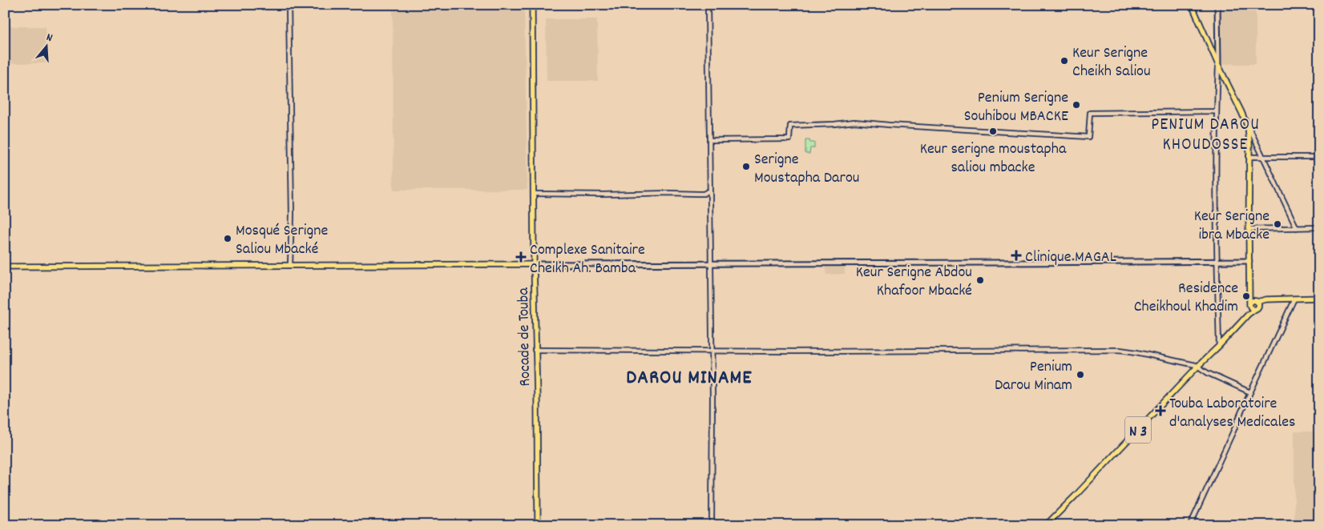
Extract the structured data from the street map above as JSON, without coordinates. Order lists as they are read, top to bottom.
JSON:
{
  "streets": {
    "main road": ["Rocade de Touba", "N 3"]
  },
  "districts": ["PENIUM DAROU KHOUDOSSE", "DAROU MINAME"],
  "places": {
    "other": [
      "Keur Serigne Cheikh Saliou",
      "Penium Serigne Souhibou MBACKE",
      "Keur serigne moustapha saliou mbacke",
      "Serigne Moustapha Darou",
      "Keur Serigne ibra Mbacke",
      "Mosqué Serigne Saliou Mbacké",
      "Keur Serigne Abdou Khafoor Mbacké",
      "Residence Cheikhoul Khadim",
      "Penium Darou Minam"
    ],
    "health": ["Clinique MAGAL", "Complexe Sanitaire Cheikh Ah. Bamba", "Touba Laboratoire d'analyses Medicales"]
  },
  "north": "top"
}
